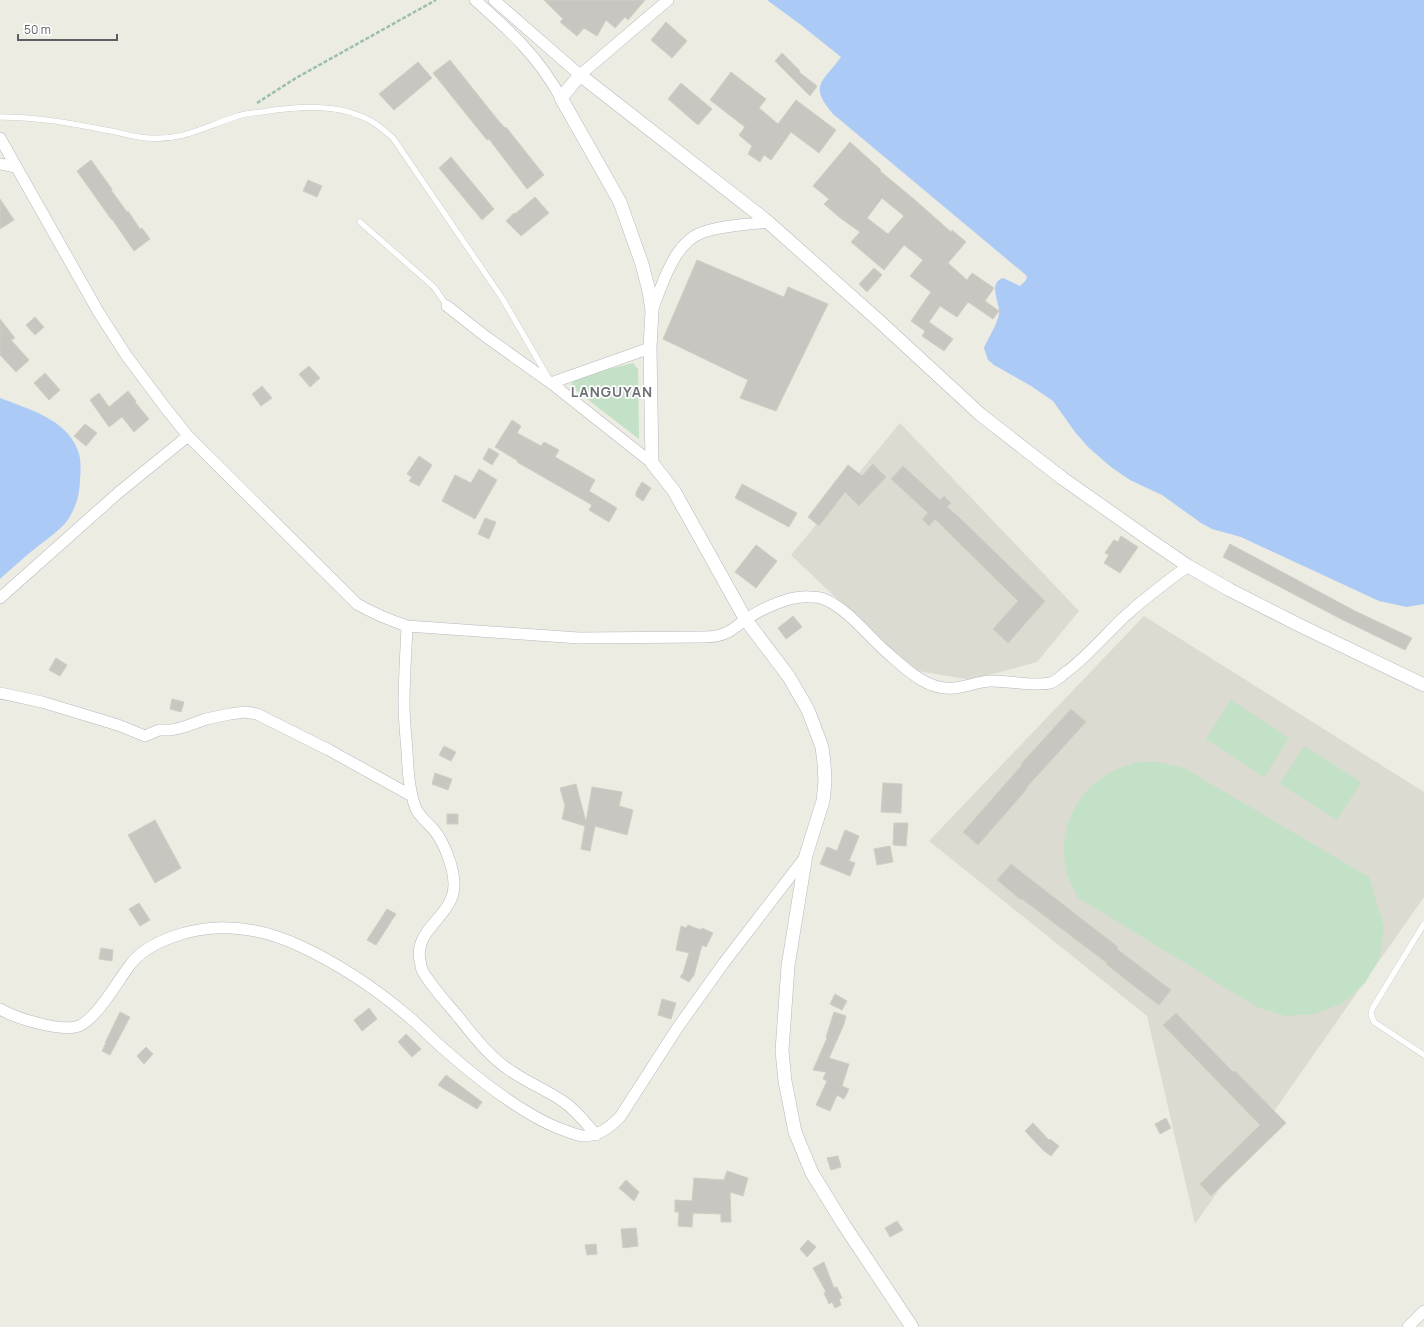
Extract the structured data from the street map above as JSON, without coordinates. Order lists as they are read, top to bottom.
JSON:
{
  "districts": ["LANGUYAN"],
  "scale_bar": "50 m"
}
